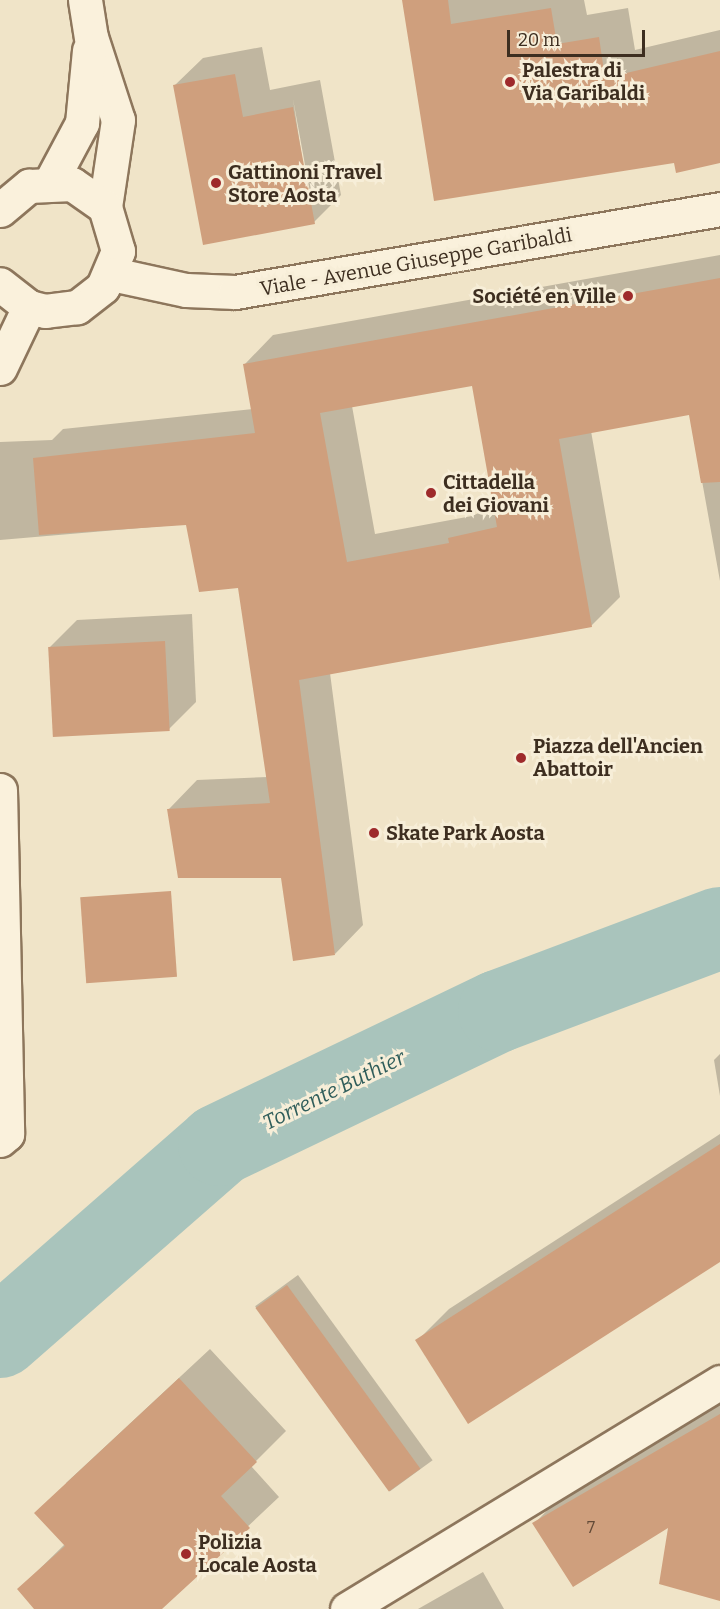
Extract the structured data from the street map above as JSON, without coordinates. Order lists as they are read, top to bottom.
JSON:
{
  "streets": {
    "street": ["Viale - Avenue Giuseppe Garibaldi"]
  },
  "water": ["Torrente Buthier"],
  "places": [
    "Palestra di Via Garibaldi",
    "Gattinoni Travel Store Aosta",
    "Société en Ville",
    "Cittadella dei Giovani",
    "Piazza dell'Ancien Abattoir",
    "Skate Park Aosta",
    "Polizia Locale Aosta"
  ],
  "house_numbers": ["7"],
  "scale_bar": "20 m"
}
